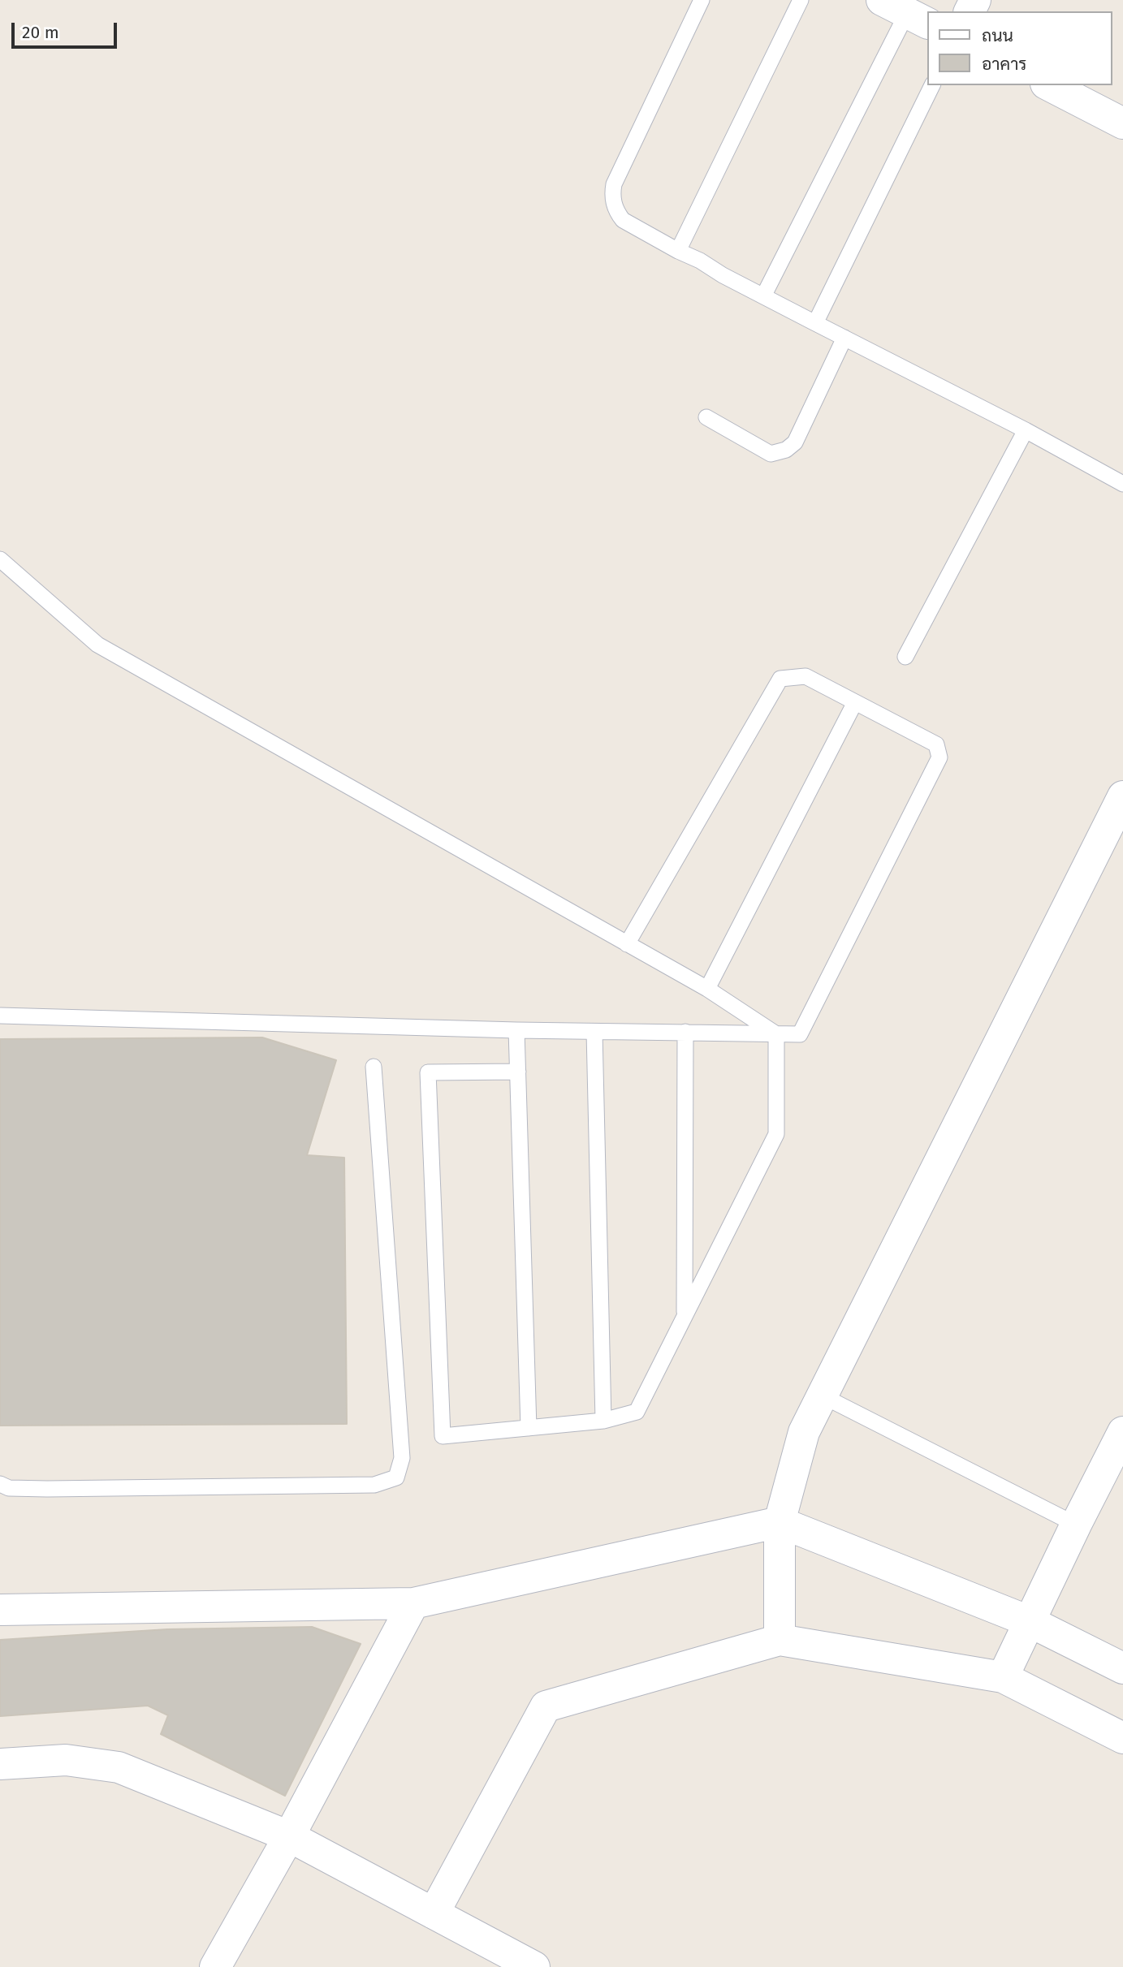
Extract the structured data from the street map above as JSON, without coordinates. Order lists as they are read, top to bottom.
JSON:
{
  "legend": ["ถนน", "อาคาร"],
  "scale_bar": "20 m"
}
